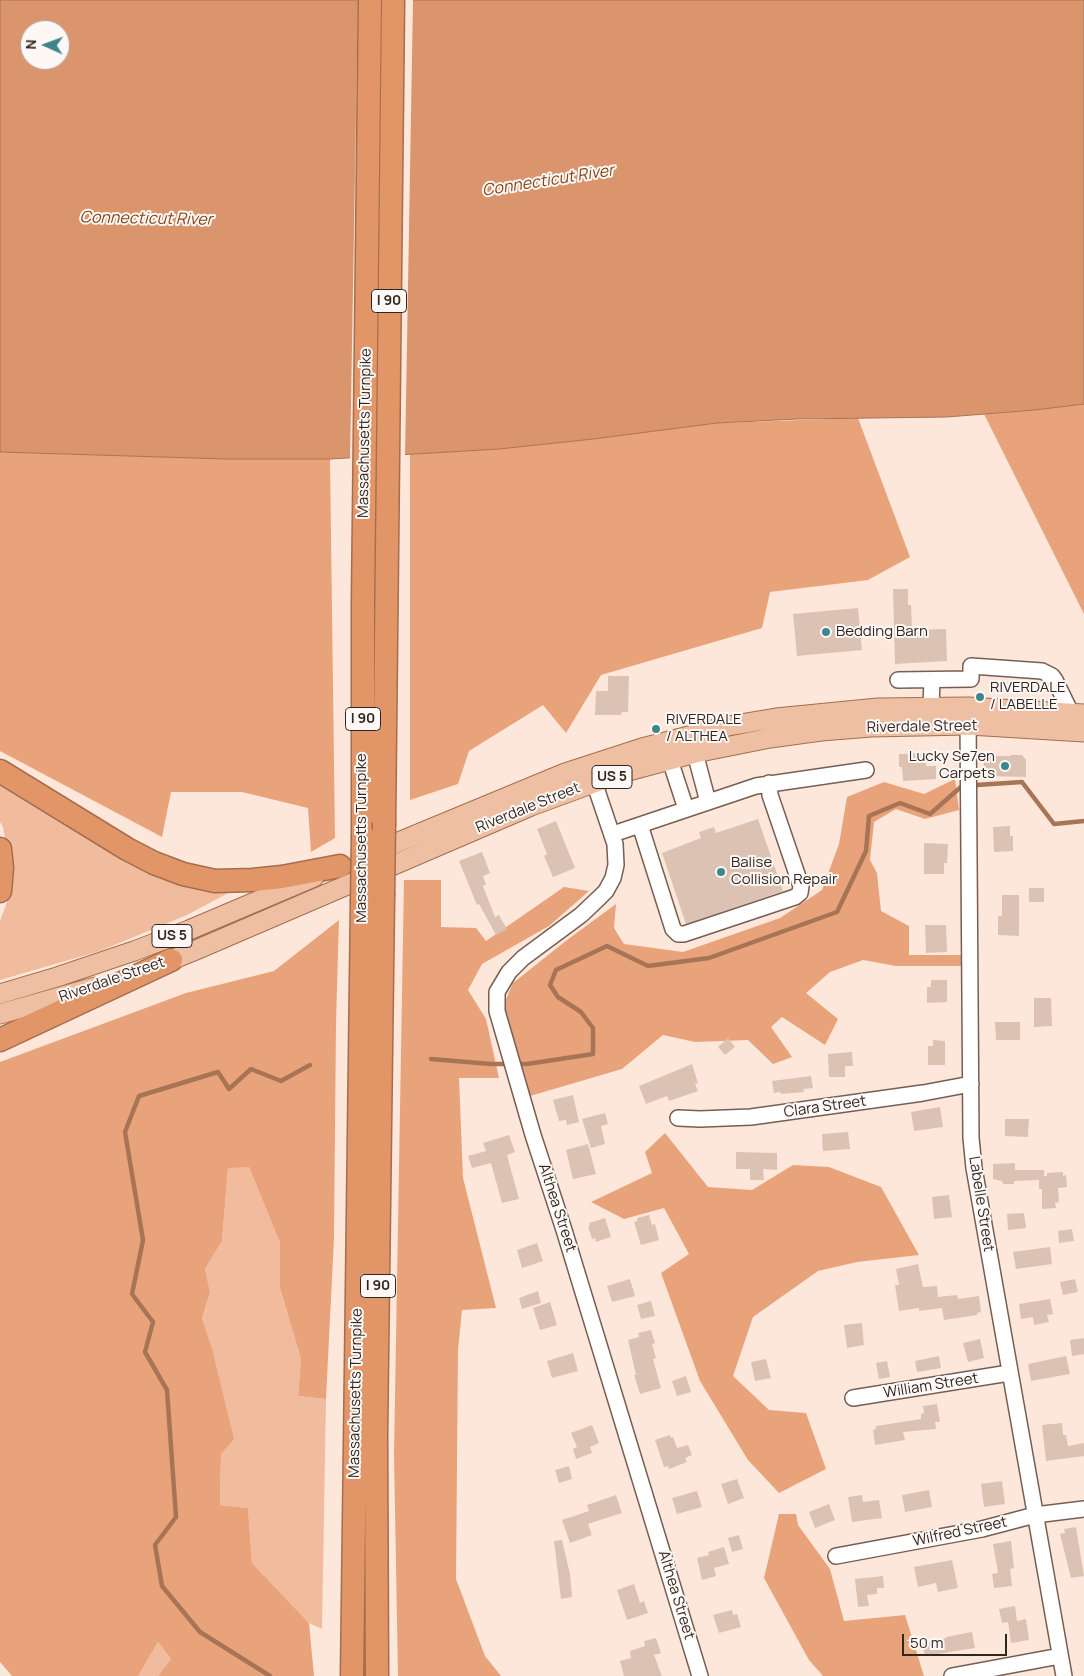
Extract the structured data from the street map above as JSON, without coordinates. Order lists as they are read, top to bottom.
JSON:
{
  "streets": {
    "highway": ["I 90", "Massachusetts Turnpike"],
    "main road": ["Riverdale Street", "US 5"],
    "street": [
      "Clara Street",
      "Labelle Street",
      "Althea Street",
      "William Street",
      "Wilfred Street"
    ]
  },
  "crossings": [
    ["Riverdale Street", "Labelle Street"],
    ["Riverdale Street", "Althea Street"],
    ["Clara Street", "Labelle Street"],
    ["Labelle Street", "William Street"],
    ["Labelle Street", "Wilfred Street"]
  ],
  "water": ["Connecticut River"],
  "places": [
    "Bedding Barn",
    "RIVERDALE / LABELLE",
    "RIVERDALE / ALTHEA",
    "Lucky Se7en Carpets",
    "Balise Collision Repair"
  ],
  "scale_bar": "50 m",
  "north": "left"
}
